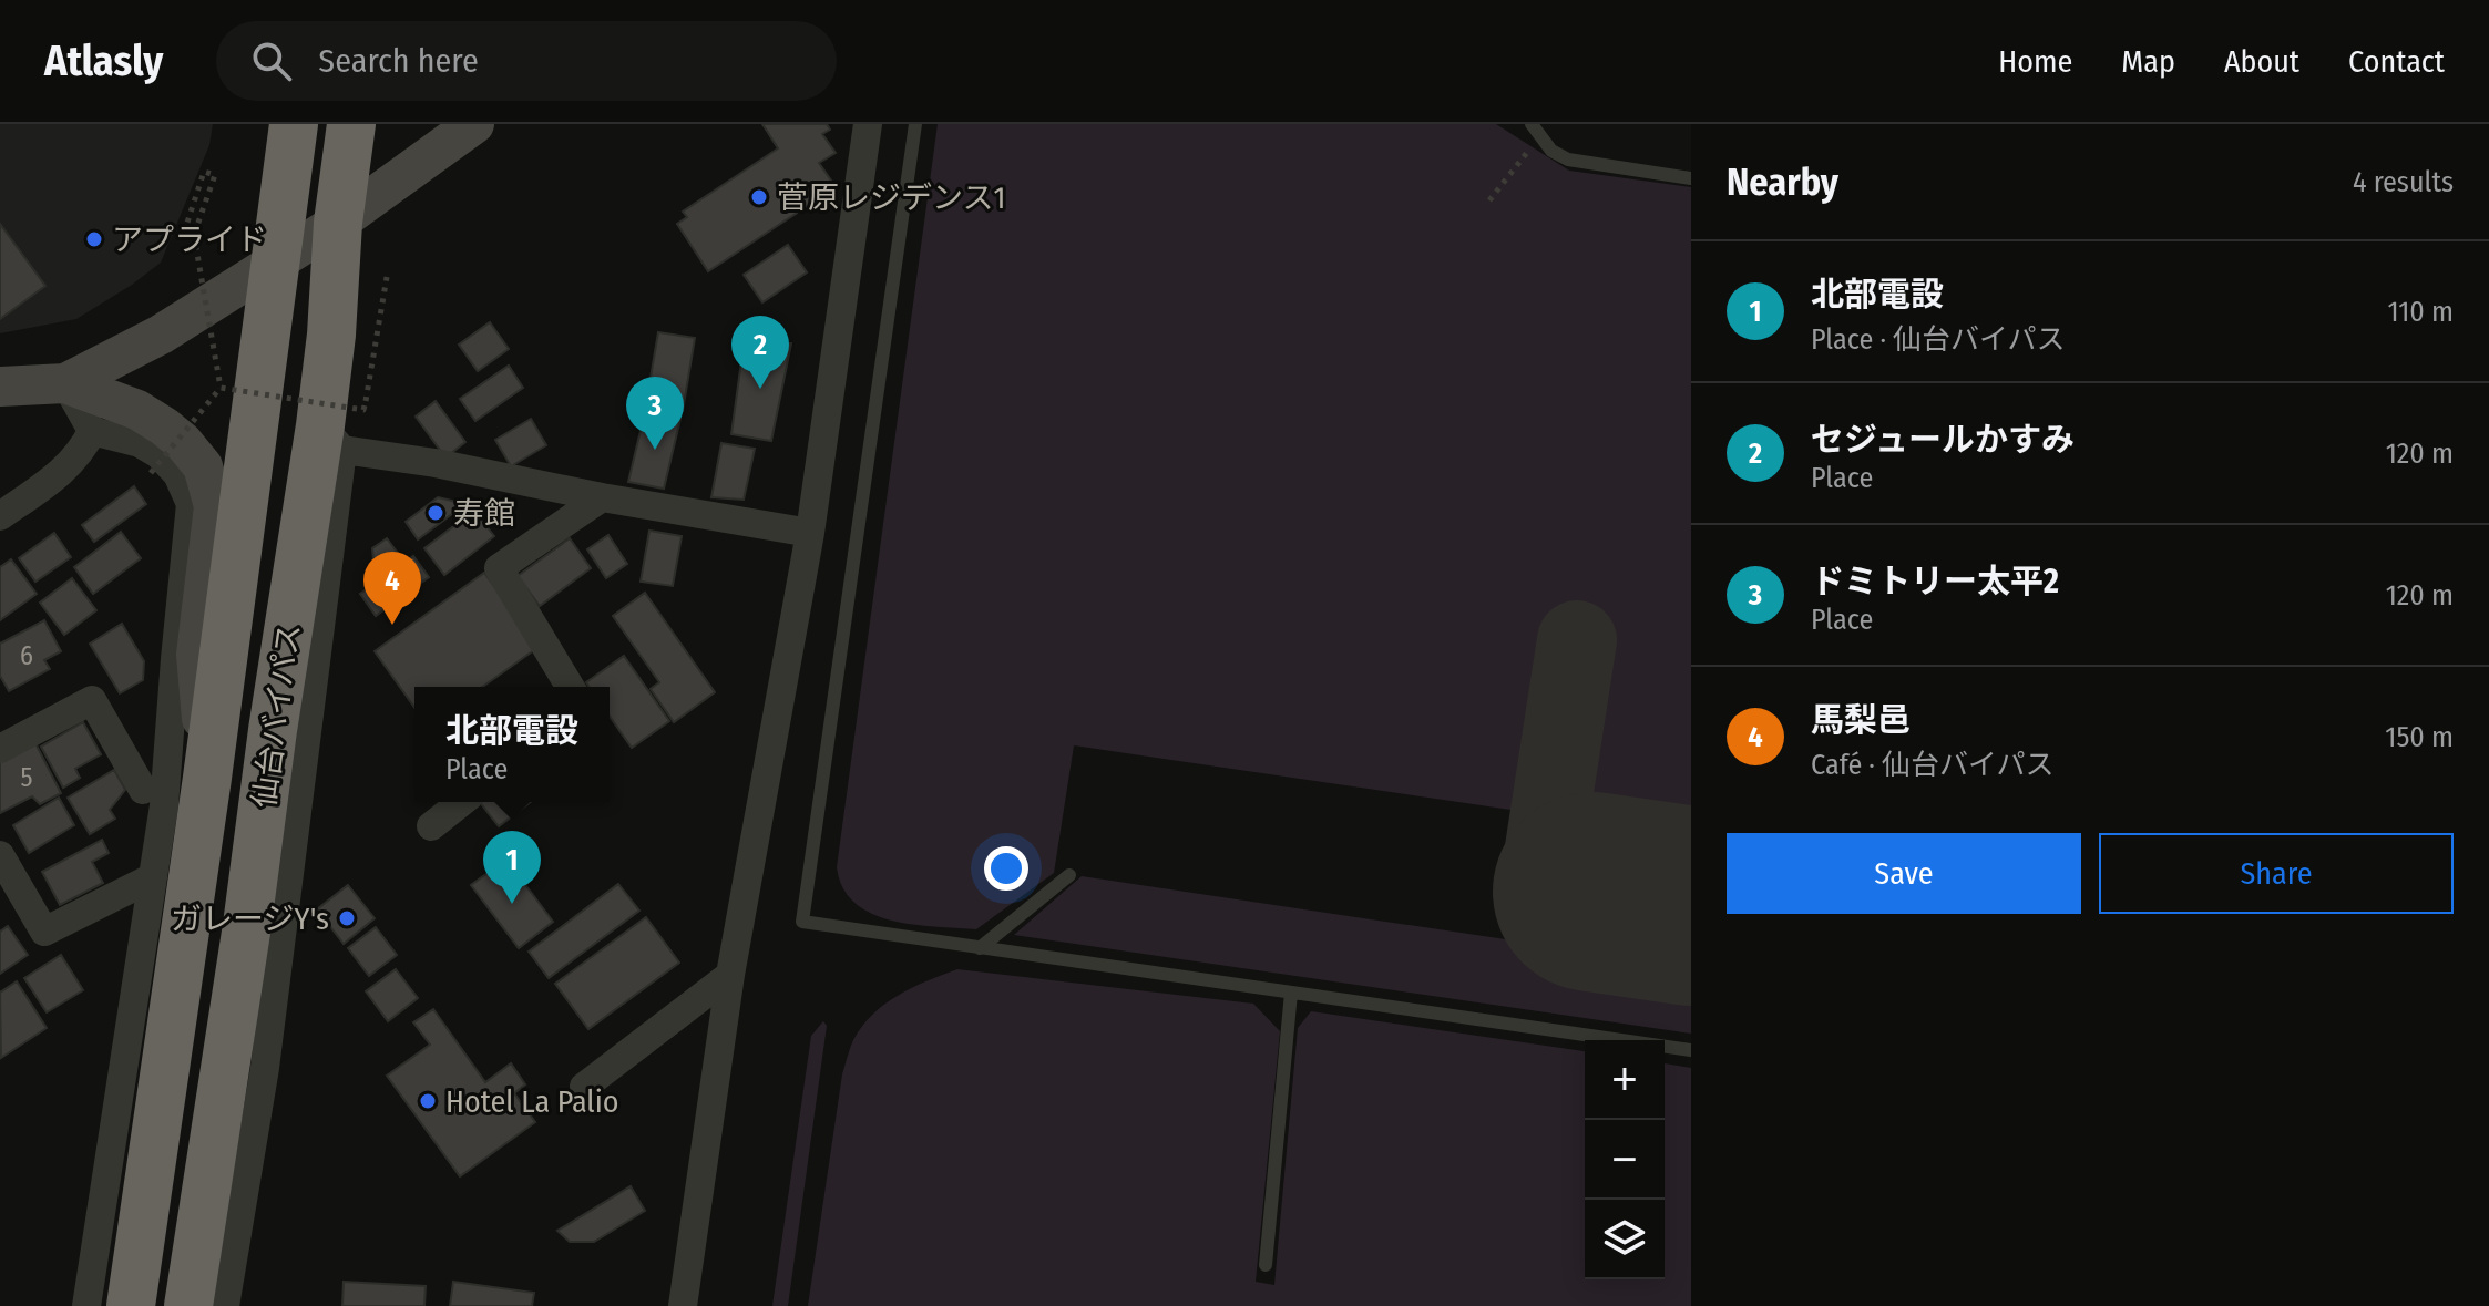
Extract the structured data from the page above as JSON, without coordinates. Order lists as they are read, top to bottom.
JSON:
{
  "streets": {
    "highway": ["仙台バイパス"]
  },
  "places": [
    "菅原レジデンス1",
    "アプライド",
    "寿館",
    "ガレージY's",
    "Hotel La Palio"
  ],
  "house_numbers": ["6", "5"],
  "page": {
    "header": "Atlasly",
    "search": "Search here",
    "nav": [
      "Home",
      "Map",
      "About",
      "Contact"
    ],
    "heading": ["Nearby", "4 results"],
    "list": [
      {
        "mark": "1",
        "name": "北部電設",
        "note": "Place · 仙台バイパス",
        "value": "110 m"
      },
      {
        "mark": "2",
        "name": "セジュールかすみ",
        "note": "Place",
        "value": "120 m"
      },
      {
        "mark": "3",
        "name": "ドミトリー太平2",
        "note": "Place",
        "value": "120 m"
      },
      {
        "mark": "4",
        "name": "馬梨邑",
        "note": "Café · 仙台バイパス",
        "value": "150 m"
      }
    ],
    "pins": [
      "2",
      "3",
      "4",
      "1"
    ],
    "popup": ["北部電設", "Place"],
    "buttons": ["Save", "Share"],
    "map_buttons": ["+", "−"]
  }
}
